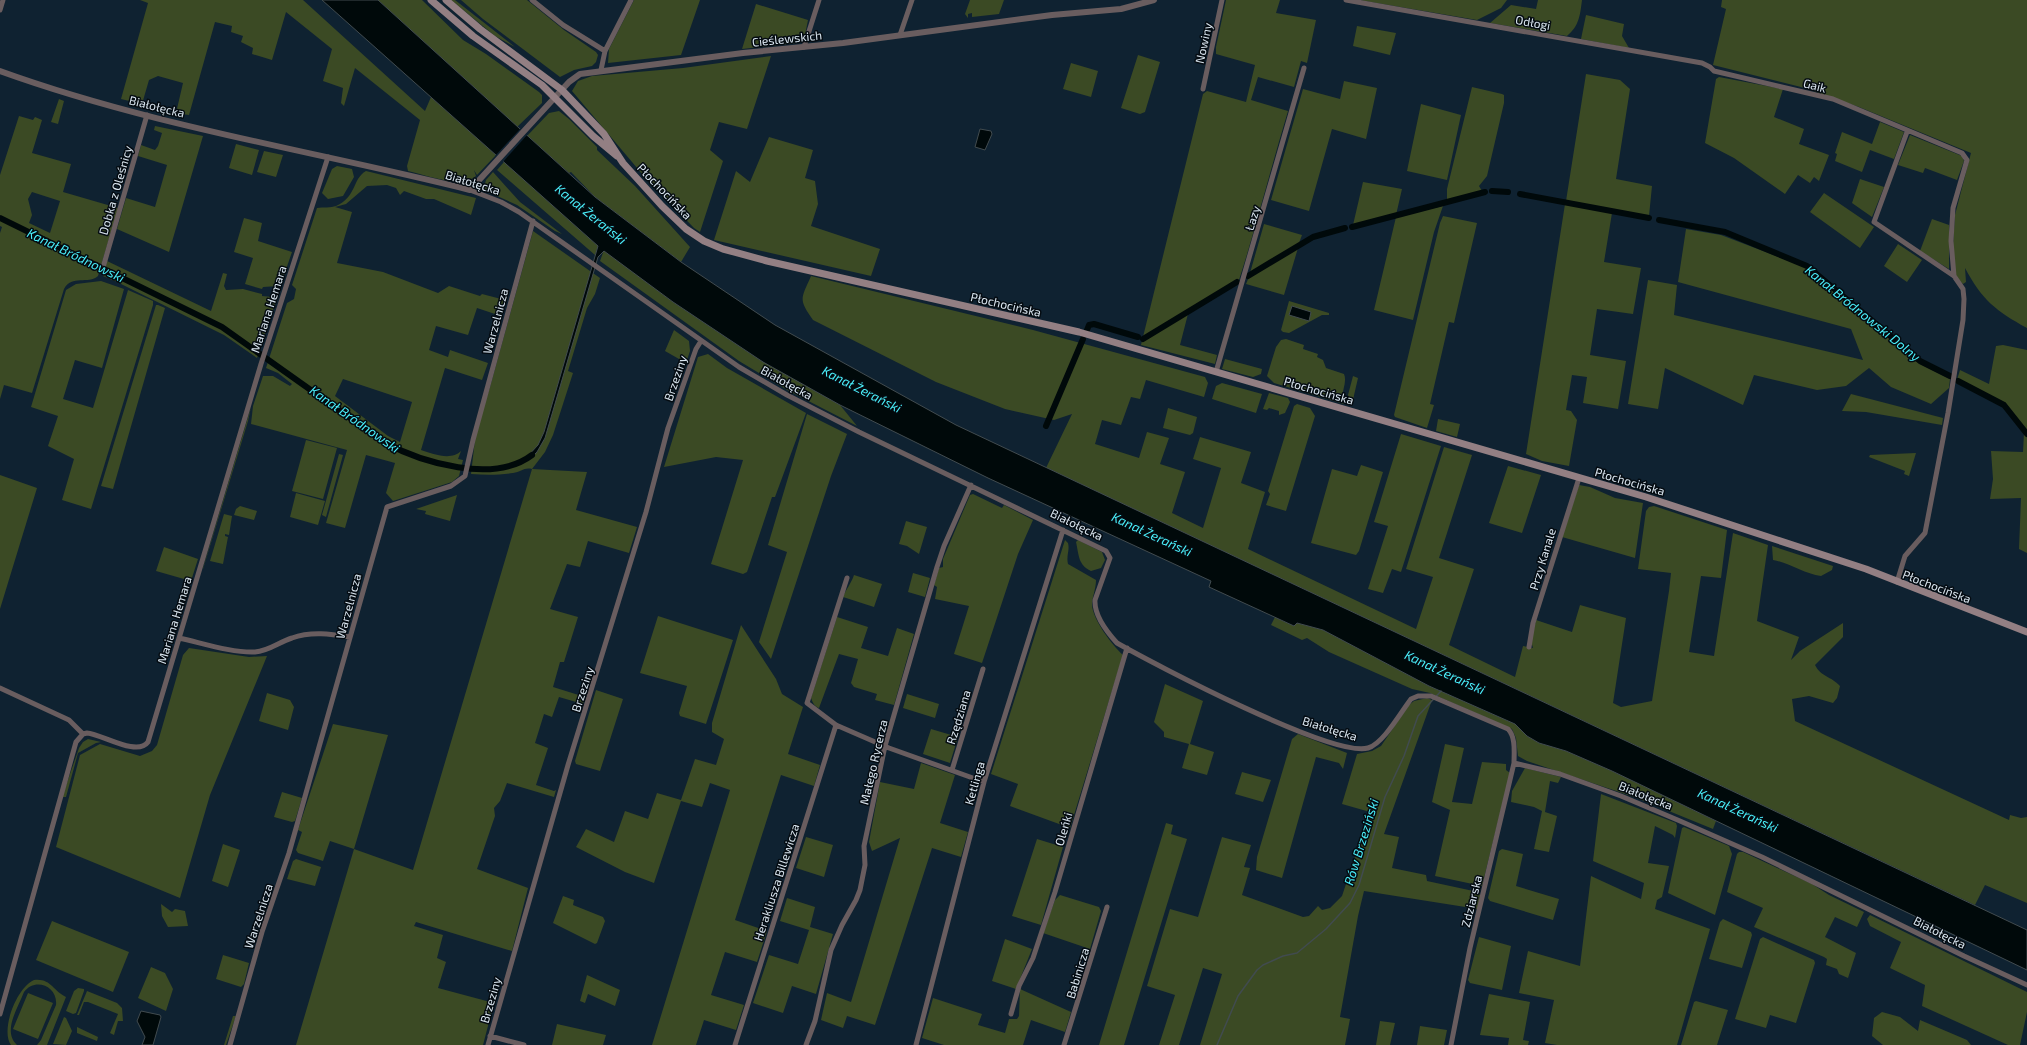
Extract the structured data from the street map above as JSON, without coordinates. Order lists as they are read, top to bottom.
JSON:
{
  "streets": {
    "main road": ["Płochocińska"],
    "street": [
      "Odłogi",
      "Cieślewskich",
      "Nowiny",
      "Gaik",
      "Białołęcka",
      "Dobka z Oleśnicy",
      "Łazy",
      "Mariana Hemara",
      "Warzelnicza",
      "Brzeziny",
      "Przy Kanale",
      "Rzędziana",
      "Małego Rycerza",
      "Ketlinga",
      "Oleńki",
      "Herakliusza Billewicza",
      "Zdziarska",
      "Babinicza"
    ]
  },
  "crossings": [
    ["Odłogi", "Gaik"],
    ["Cieślewskich", "Białołęcka"],
    ["Cieślewskich", "Płochocińska"],
    ["Białołęcka", "Dobka z Oleśnicy"],
    ["Białołęcka", "Mariana Hemara"],
    ["Białołęcka", "Warzelnicza"],
    ["Białołęcka", "Brzeziny"],
    ["Białołęcka", "Małego Rycerza"],
    ["Białołęcka", "Ketlinga"],
    ["Białołęcka", "Oleńki"],
    ["Białołęcka", "Zdziarska"],
    ["Płochocińska", "Łazy"],
    ["Płochocińska", "Przy Kanale"]
  ],
  "water": [
    "Kanał Żerański",
    "Kanał Bródnowski",
    "Kanał Bródnowski Dolny",
    "Rów Brzeziński"
  ]
}
